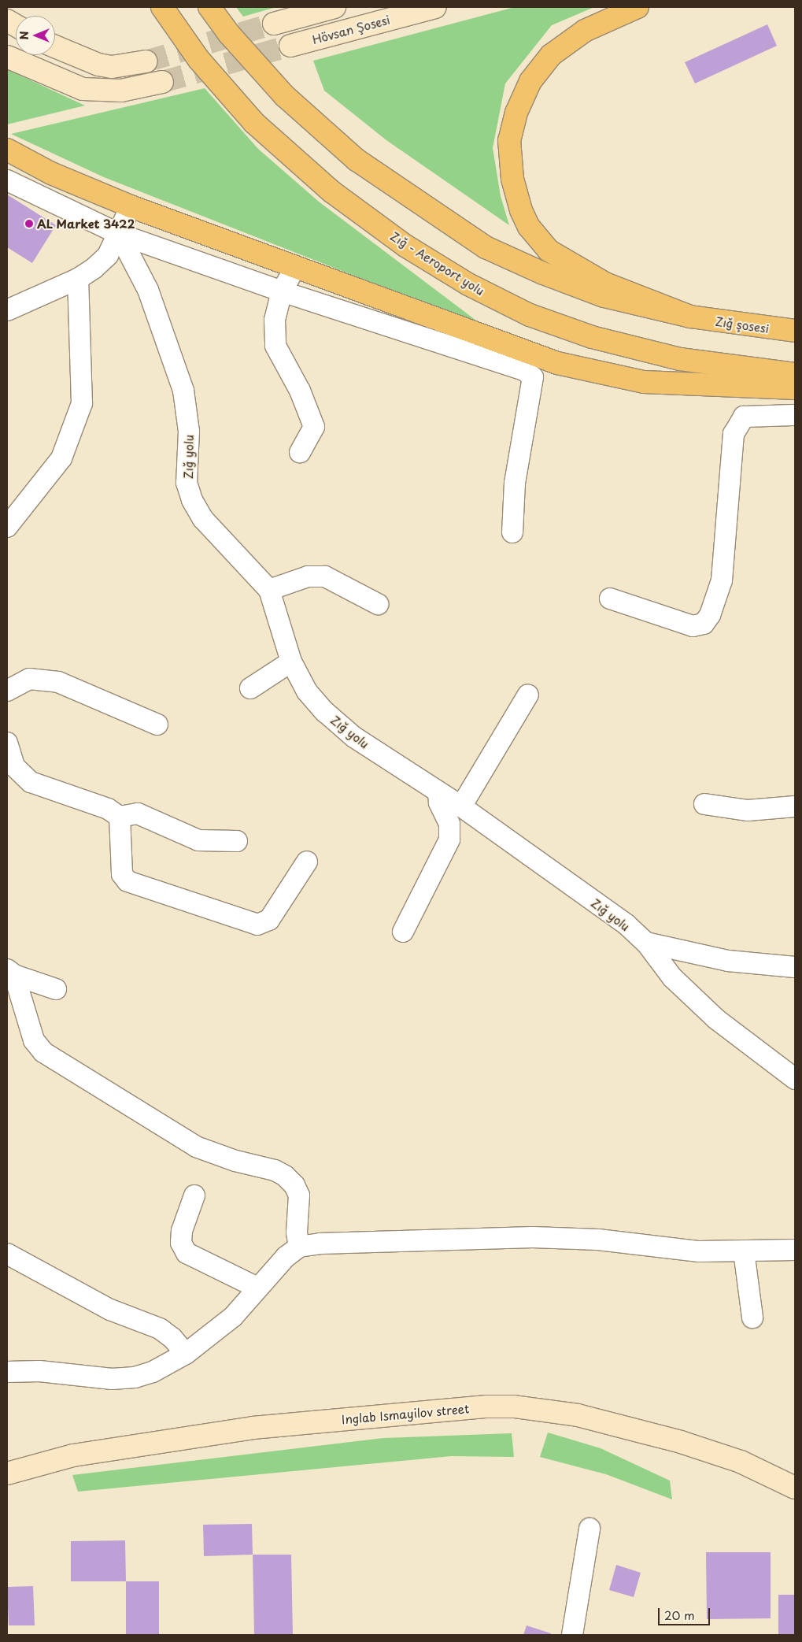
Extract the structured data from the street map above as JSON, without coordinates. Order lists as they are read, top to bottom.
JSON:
{
  "streets": {
    "highway": ["Zığ - Aeroport yolu", "Zığ şosesi"],
    "main road": ["Hövsan Şosesi", "Inglab Ismayilov street"],
    "street": ["Zığ yolu"]
  },
  "places": ["AL Market 3422"],
  "scale_bar": "20 m",
  "north": "left"
}
